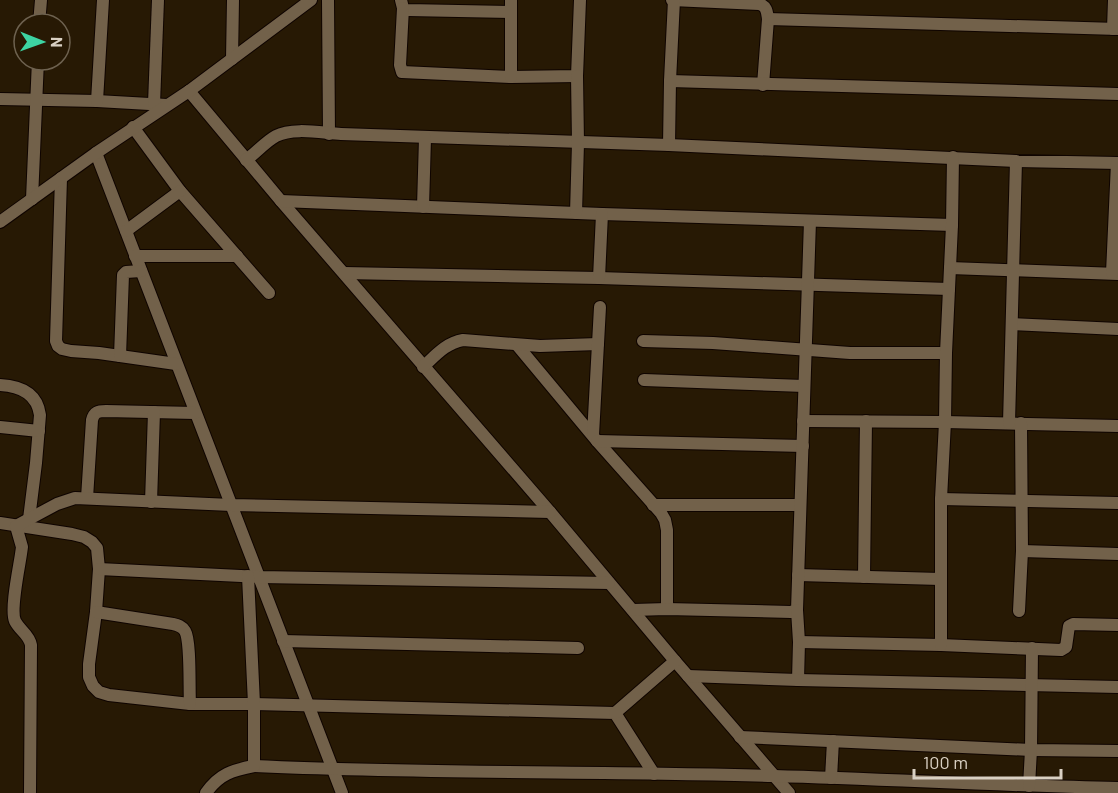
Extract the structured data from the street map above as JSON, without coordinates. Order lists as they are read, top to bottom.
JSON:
{
  "scale_bar": "100 m",
  "north": "right"
}
